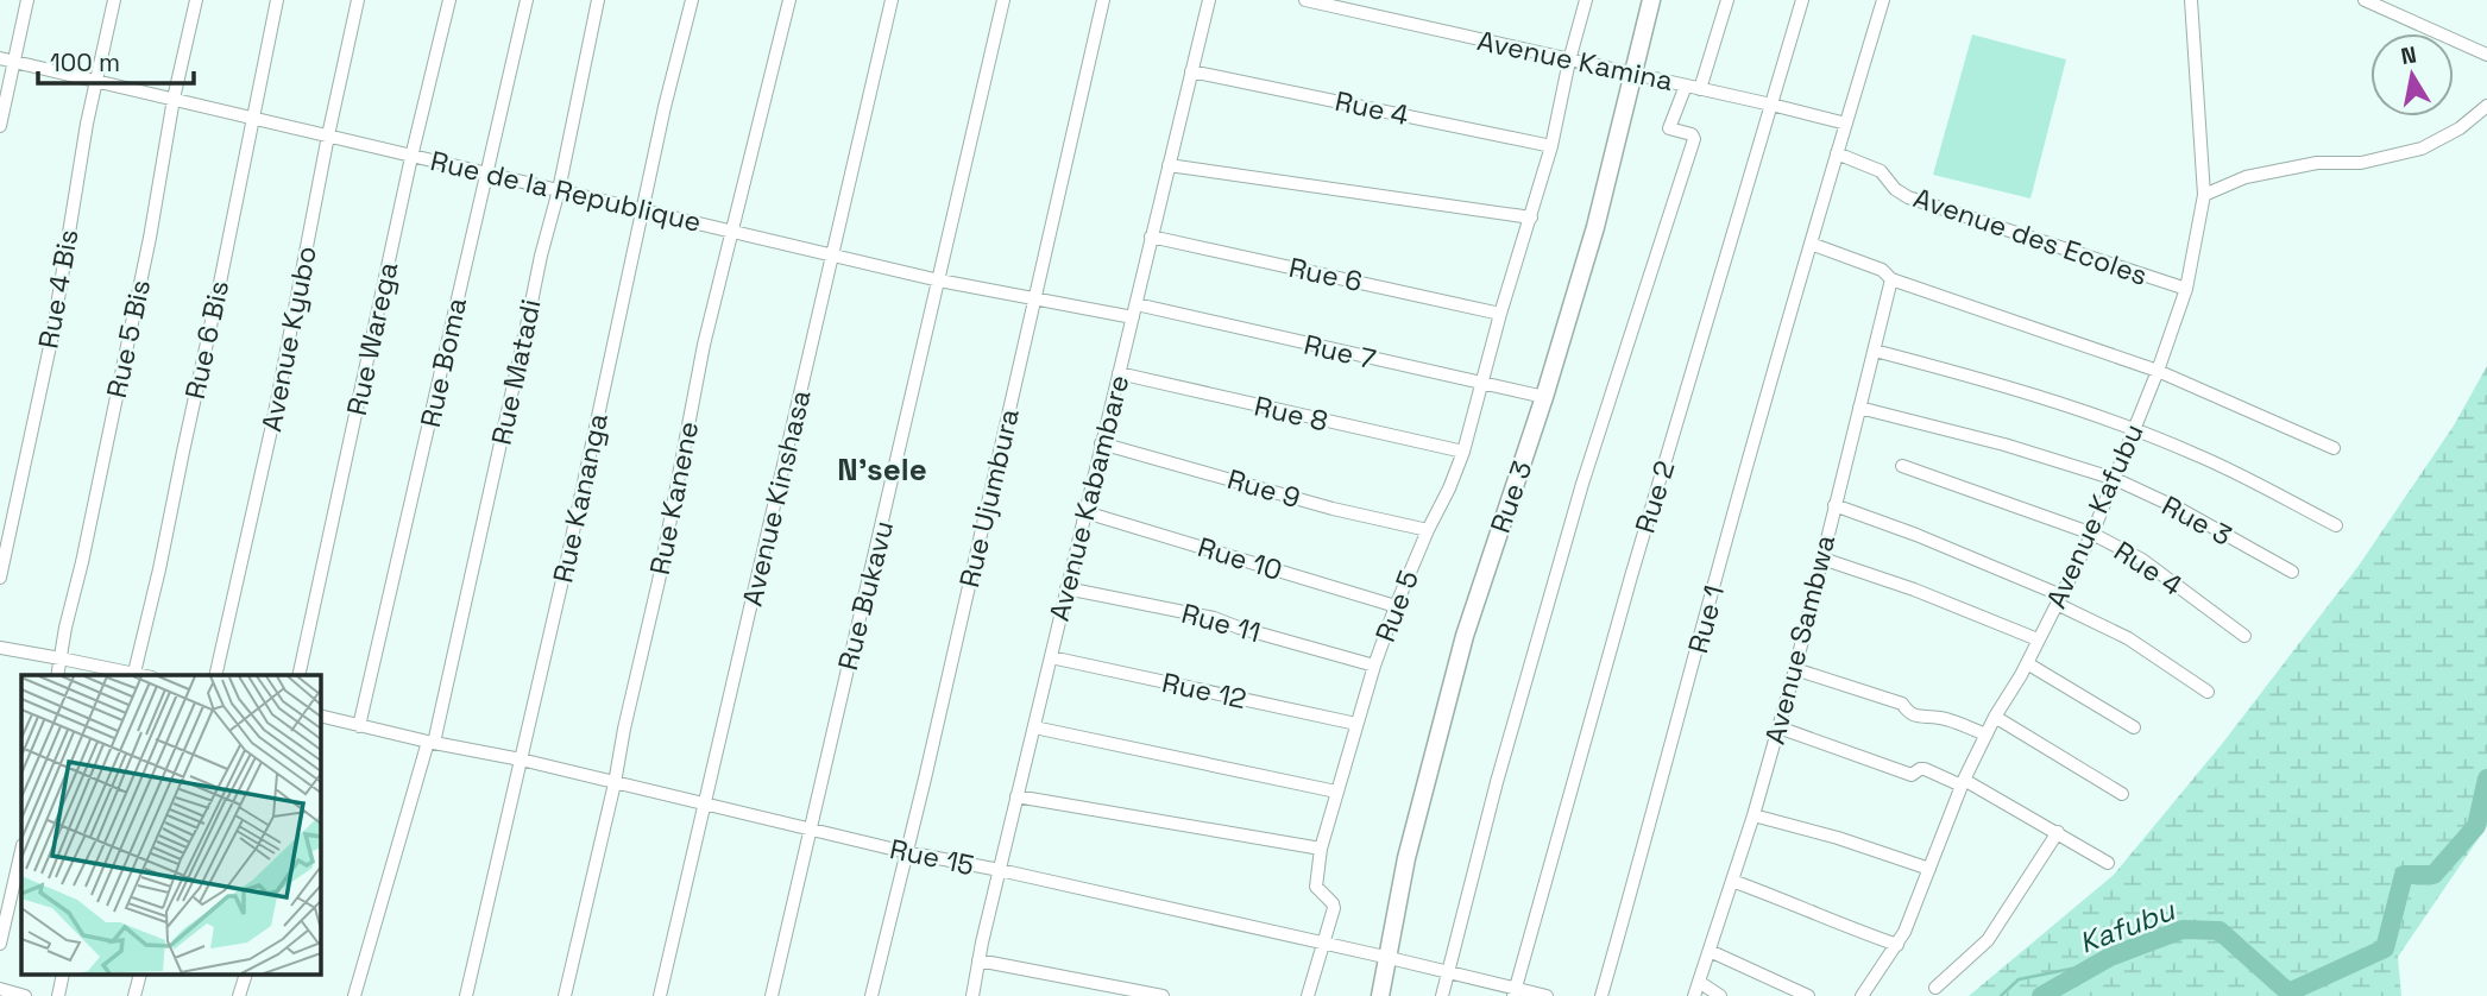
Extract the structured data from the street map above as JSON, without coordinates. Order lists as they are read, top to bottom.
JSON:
{
  "streets": {
    "street": [
      "Avenue Kamina",
      "Rue 4",
      "Rue de la Republique",
      "Avenue des Ecoles",
      "Rue 6",
      "Rue 4 Bis",
      "Rue 5 Bis",
      "Avenue Kyubo",
      "Rue Warega",
      "Rue 6 Bis",
      "Rue 7",
      "Rue Boma",
      "Rue Matadi",
      "Rue 8",
      "Rue 9",
      "Rue 3",
      "Rue 2",
      "Rue Kananga",
      "Rue Kanene",
      "Avenue Kinshasa",
      "Rue Ujumbura",
      "Avenue Kabambare",
      "Avenue Kafubu",
      "Rue 10",
      "Rue Bukavu",
      "Rue 5",
      "Rue 1",
      "Rue 11",
      "Avenue Sambwa",
      "Rue 12",
      "Rue 15"
    ]
  },
  "crossings": [
    ["Avenue Kamina", "Rue 3"],
    ["Avenue Kamina", "Rue 2"],
    ["Avenue Kamina", "Rue 5"],
    ["Avenue Kamina", "Rue 1"],
    ["Rue 4", "Avenue Kabambare"],
    ["Rue 4", "Avenue Kafubu"],
    ["Rue 4", "Rue 5"],
    ["Rue de la Republique", "Rue 4 Bis"],
    ["Rue de la Republique", "Rue 5 Bis"],
    ["Rue de la Republique", "Avenue Kyubo"],
    ["Rue de la Republique", "Rue Warega"],
    ["Rue de la Republique", "Rue 6 Bis"],
    ["Rue de la Republique", "Rue 7"],
    ["Rue de la Republique", "Rue Boma"],
    ["Rue de la Republique", "Rue Matadi"],
    ["Rue de la Republique", "Rue Kananga"],
    ["Rue de la Republique", "Rue Kanene"],
    ["Rue de la Republique", "Avenue Kinshasa"],
    ["Rue de la Republique", "Rue Ujumbura"],
    ["Rue de la Republique", "Avenue Kabambare"],
    ["Rue de la Republique", "Rue Bukavu"],
    ["Avenue des Ecoles", "Avenue Kafubu"],
    ["Avenue des Ecoles", "Rue 1"],
    ["Rue 6", "Avenue Kabambare"],
    ["Rue 6", "Rue 5"],
    ["Rue 7", "Rue 3"],
    ["Rue 7", "Avenue Kabambare"],
    ["Rue 7", "Rue 5"],
    ["Rue Boma", "Rue 15"],
    ["Rue Matadi", "Rue 15"],
    ["Rue 8", "Avenue Kabambare"],
    ["Rue 8", "Rue 5"],
    ["Rue 9", "Avenue Kabambare"],
    ["Rue 9", "Rue 5"],
    ["Rue 3", "Avenue Kafubu"],
    ["Rue 3", "Avenue Sambwa"],
    ["Rue 3", "Rue 15"],
    ["Rue 2", "Rue 15"],
    ["Rue Kananga", "Rue 15"],
    ["Rue Kanene", "Rue 15"],
    ["Avenue Kinshasa", "Rue 15"],
    ["Rue Ujumbura", "Rue 15"],
    ["Avenue Kabambare", "Rue 10"],
    ["Avenue Kabambare", "Rue 11"],
    ["Avenue Kabambare", "Rue 12"],
    ["Avenue Kabambare", "Rue 15"],
    ["Rue 10", "Rue 5"],
    ["Rue Bukavu", "Rue 15"],
    ["Rue 5", "Rue 11"],
    ["Rue 5", "Rue 12"],
    ["Rue 5", "Rue 15"]
  ],
  "districts": ["N'sele"],
  "water": ["Kafubu"],
  "scale_bar": "100 m",
  "north": "top"
}
